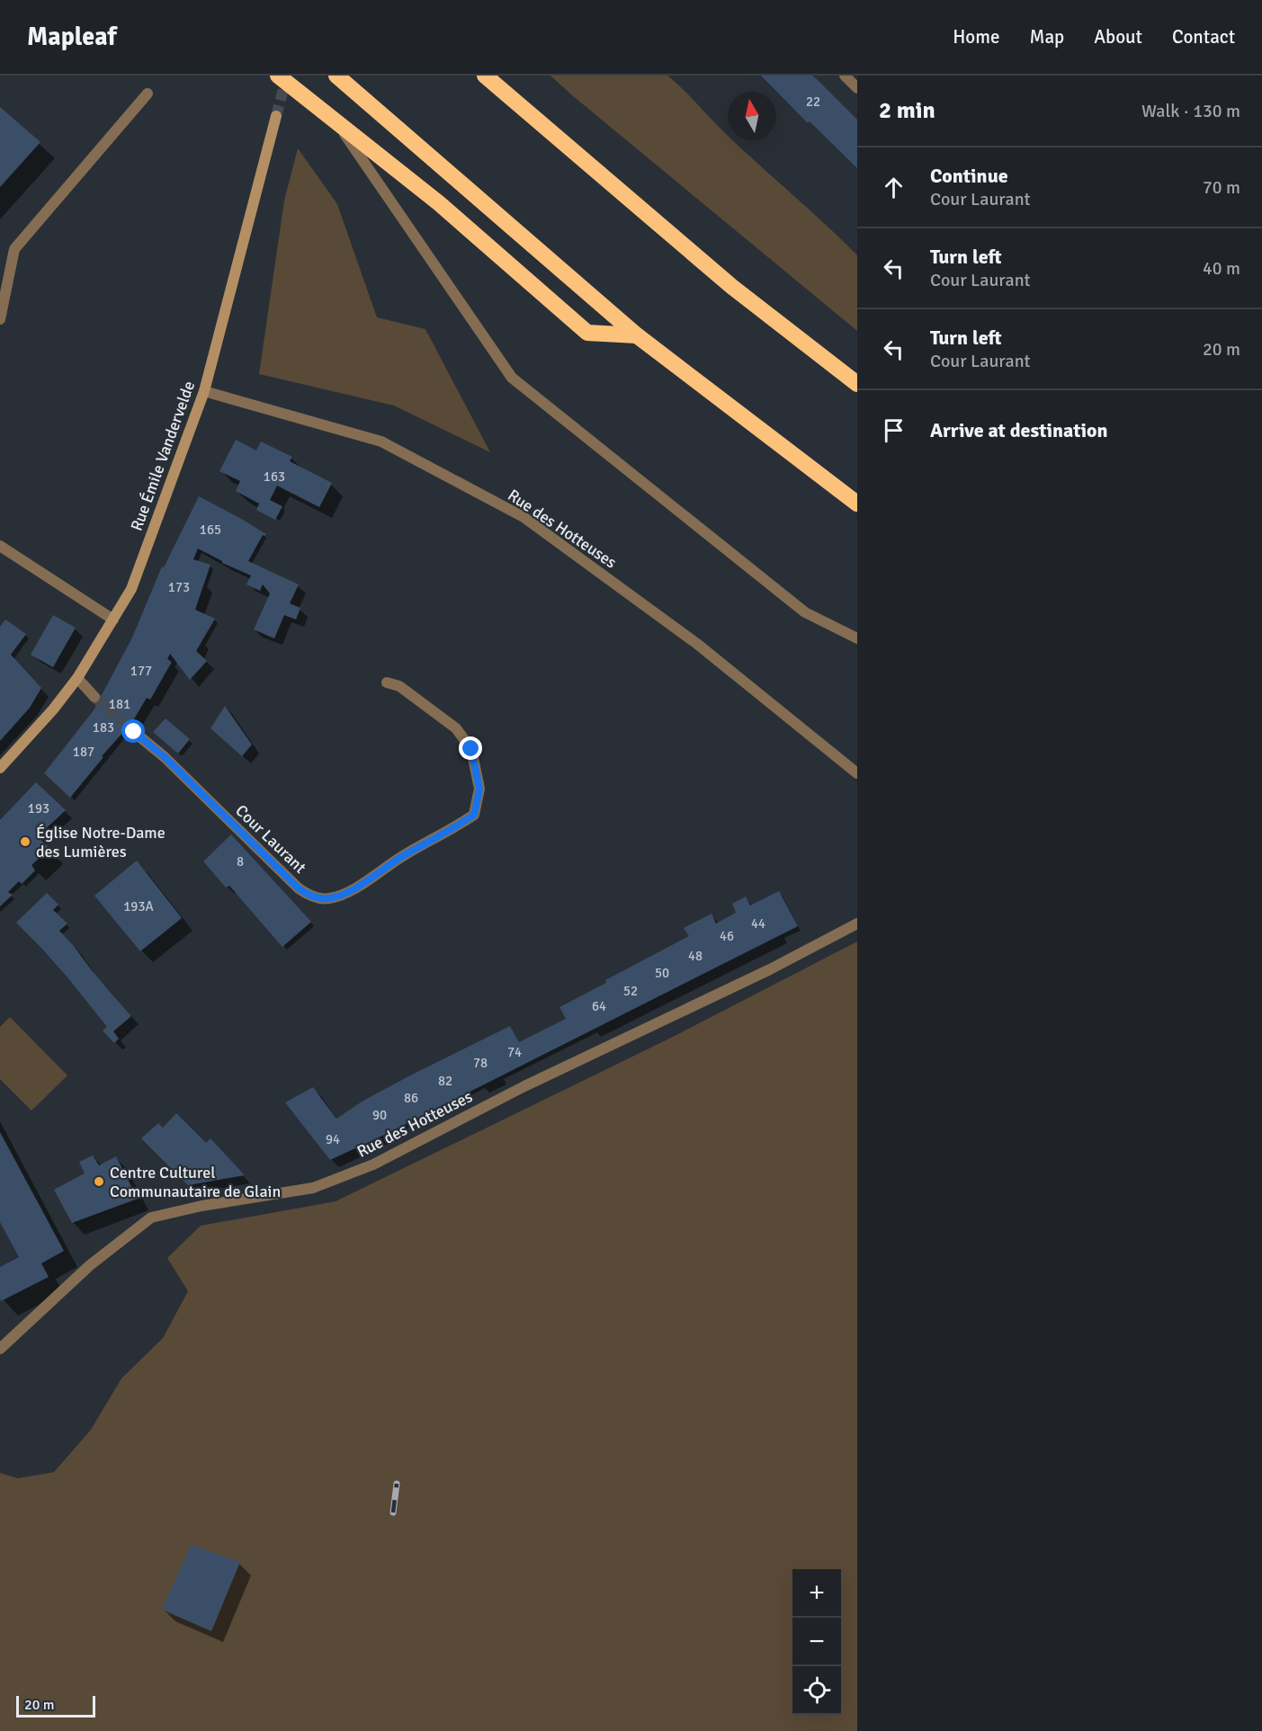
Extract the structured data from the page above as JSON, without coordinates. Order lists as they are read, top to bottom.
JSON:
{
  "streets": {
    "main road": ["Rue Émile Vandervelde"],
    "street": ["Rue des Hotteuses", "Cour Laurant"]
  },
  "crossings": [
    ["Rue Émile Vandervelde", "Rue des Hotteuses"]
  ],
  "places": ["Église Notre-Dame des Lumières", "Centre Culturel Communautaire de Glain"],
  "house_numbers": [
    "22",
    "163",
    "165",
    "173",
    "177",
    "181",
    "183",
    "187",
    "193",
    "8",
    "193A",
    "44",
    "46",
    "48",
    "50",
    "52",
    "64",
    "74",
    "78",
    "82",
    "86",
    "90",
    "94"
  ],
  "scale_bar": "20 m",
  "north": "top",
  "page": {
    "header": "Mapleaf",
    "nav": [
      "Home",
      "Map",
      "About",
      "Contact"
    ],
    "heading": ["2 min", "Walk · 130 m"],
    "list": [
      ["Continue", "Cour Laurant", "70 m"],
      ["Turn left", "Cour Laurant", "40 m"],
      ["Turn left", "Cour Laurant", "20 m"],
      "Arrive at destination"
    ],
    "map_buttons": ["+", "−"],
    "scale": "20 m"
  }
}
